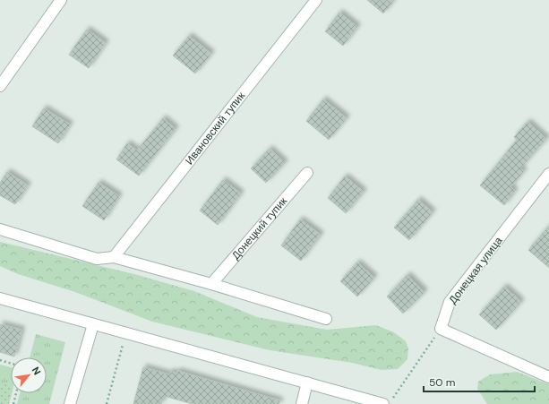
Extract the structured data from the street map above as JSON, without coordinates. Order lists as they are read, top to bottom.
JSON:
{
  "streets": {
    "street": ["Ивановский тупик", "Донецкий тупик", "Донецкая улица"]
  },
  "scale_bar": "50 m",
  "north": "top right"
}
